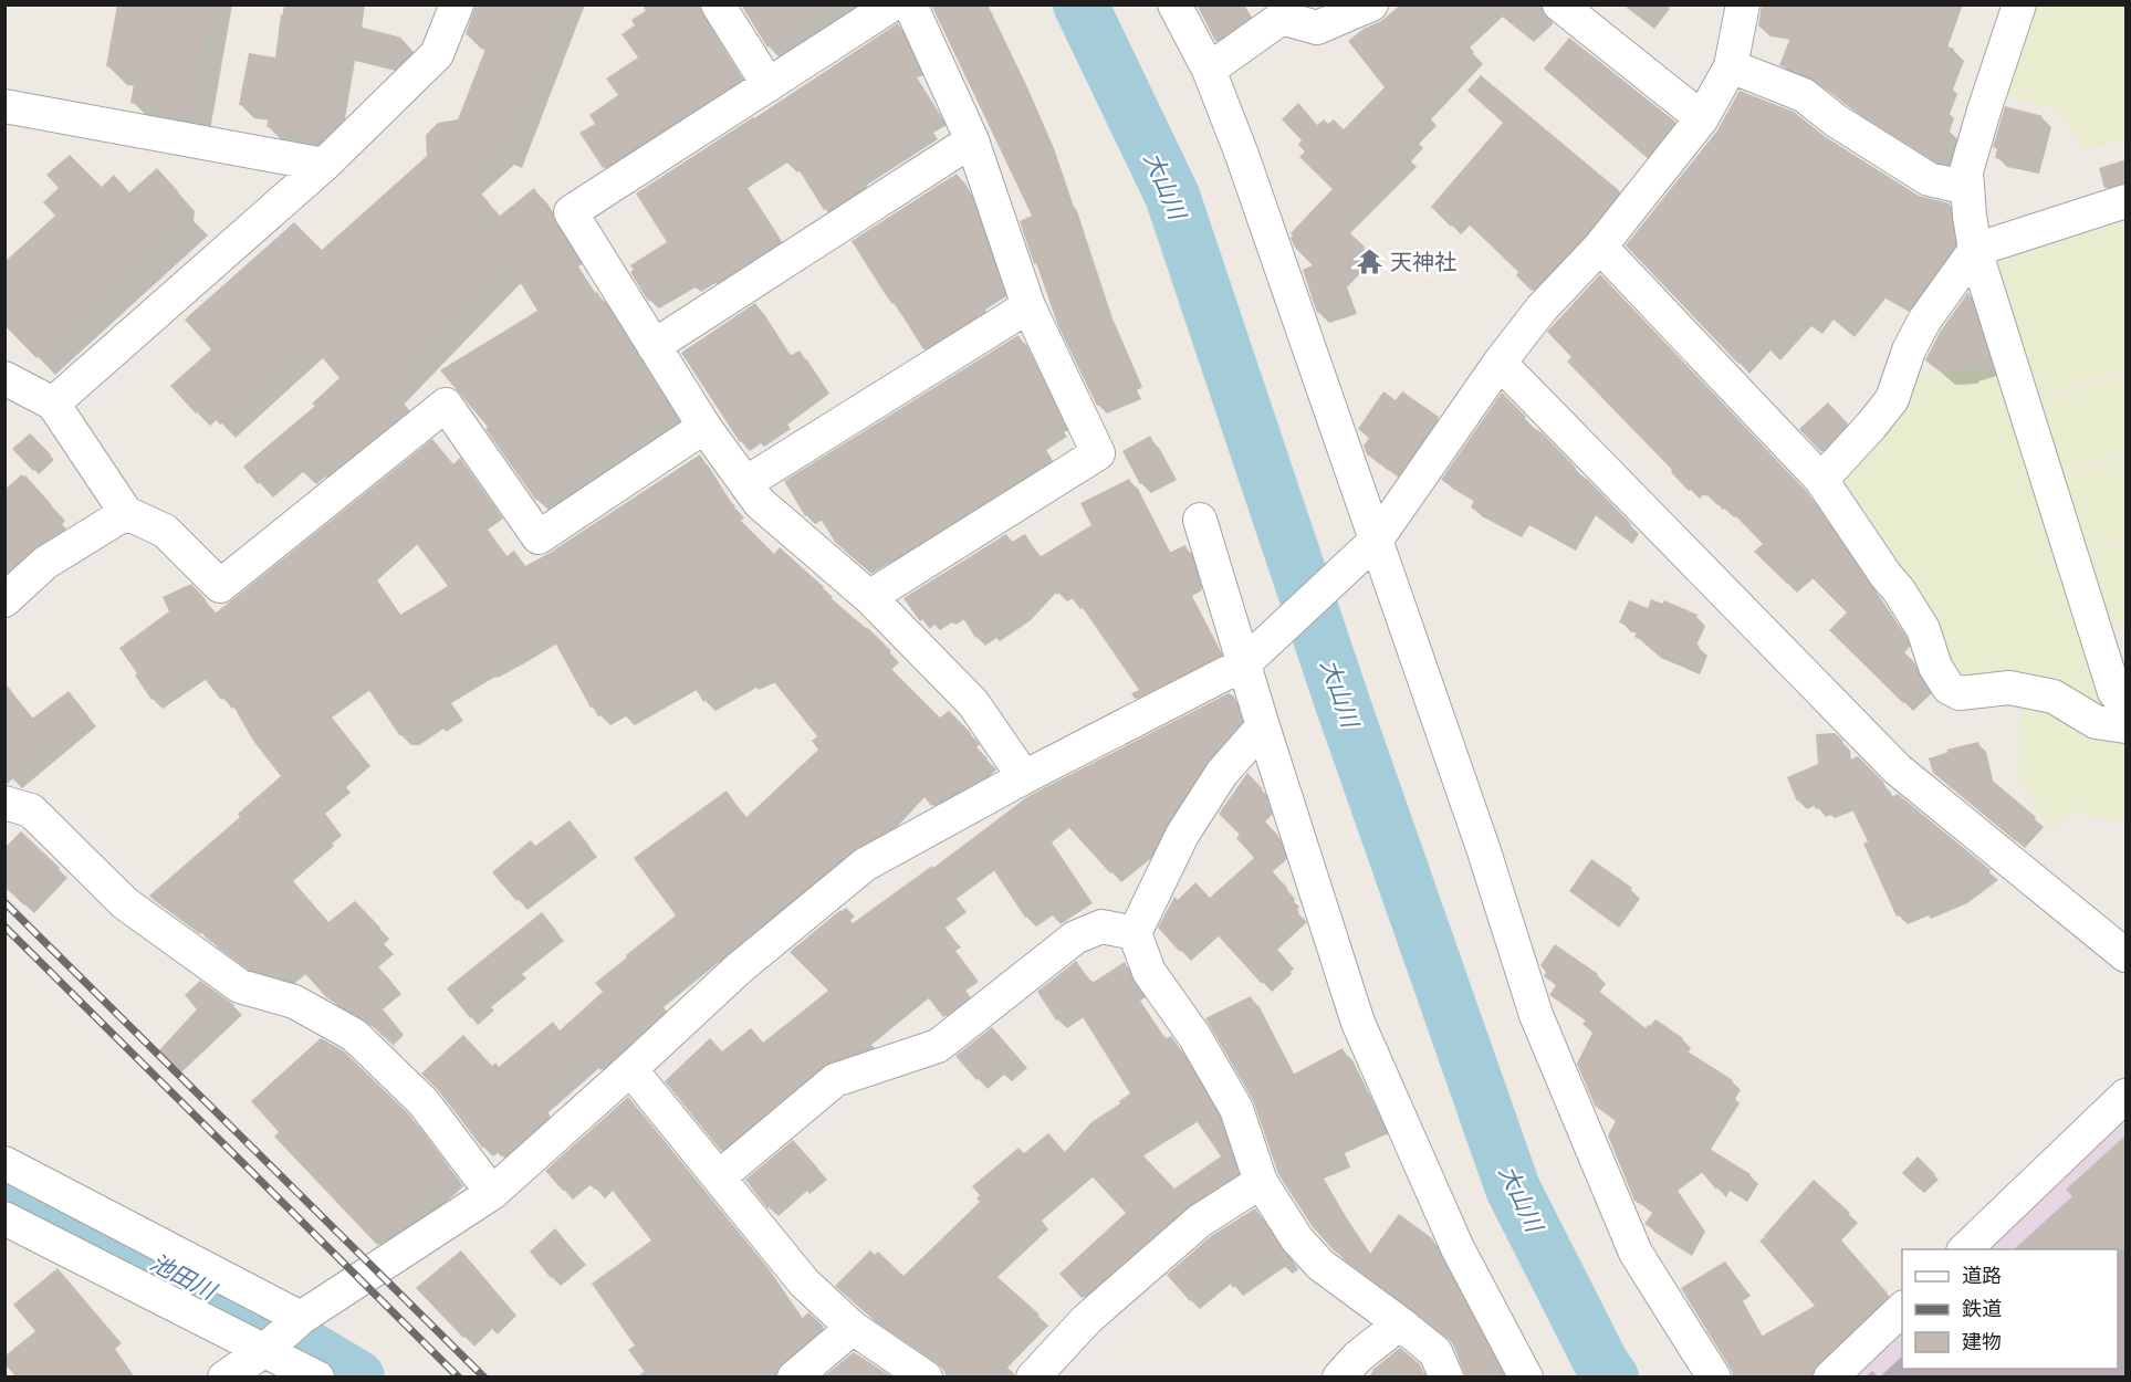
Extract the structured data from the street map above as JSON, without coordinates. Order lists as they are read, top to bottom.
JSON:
{
  "water": ["大山川", "池田川"],
  "places": {
    "temple": ["天神社"]
  },
  "legend": ["道路", "鉄道", "建物"]
}
